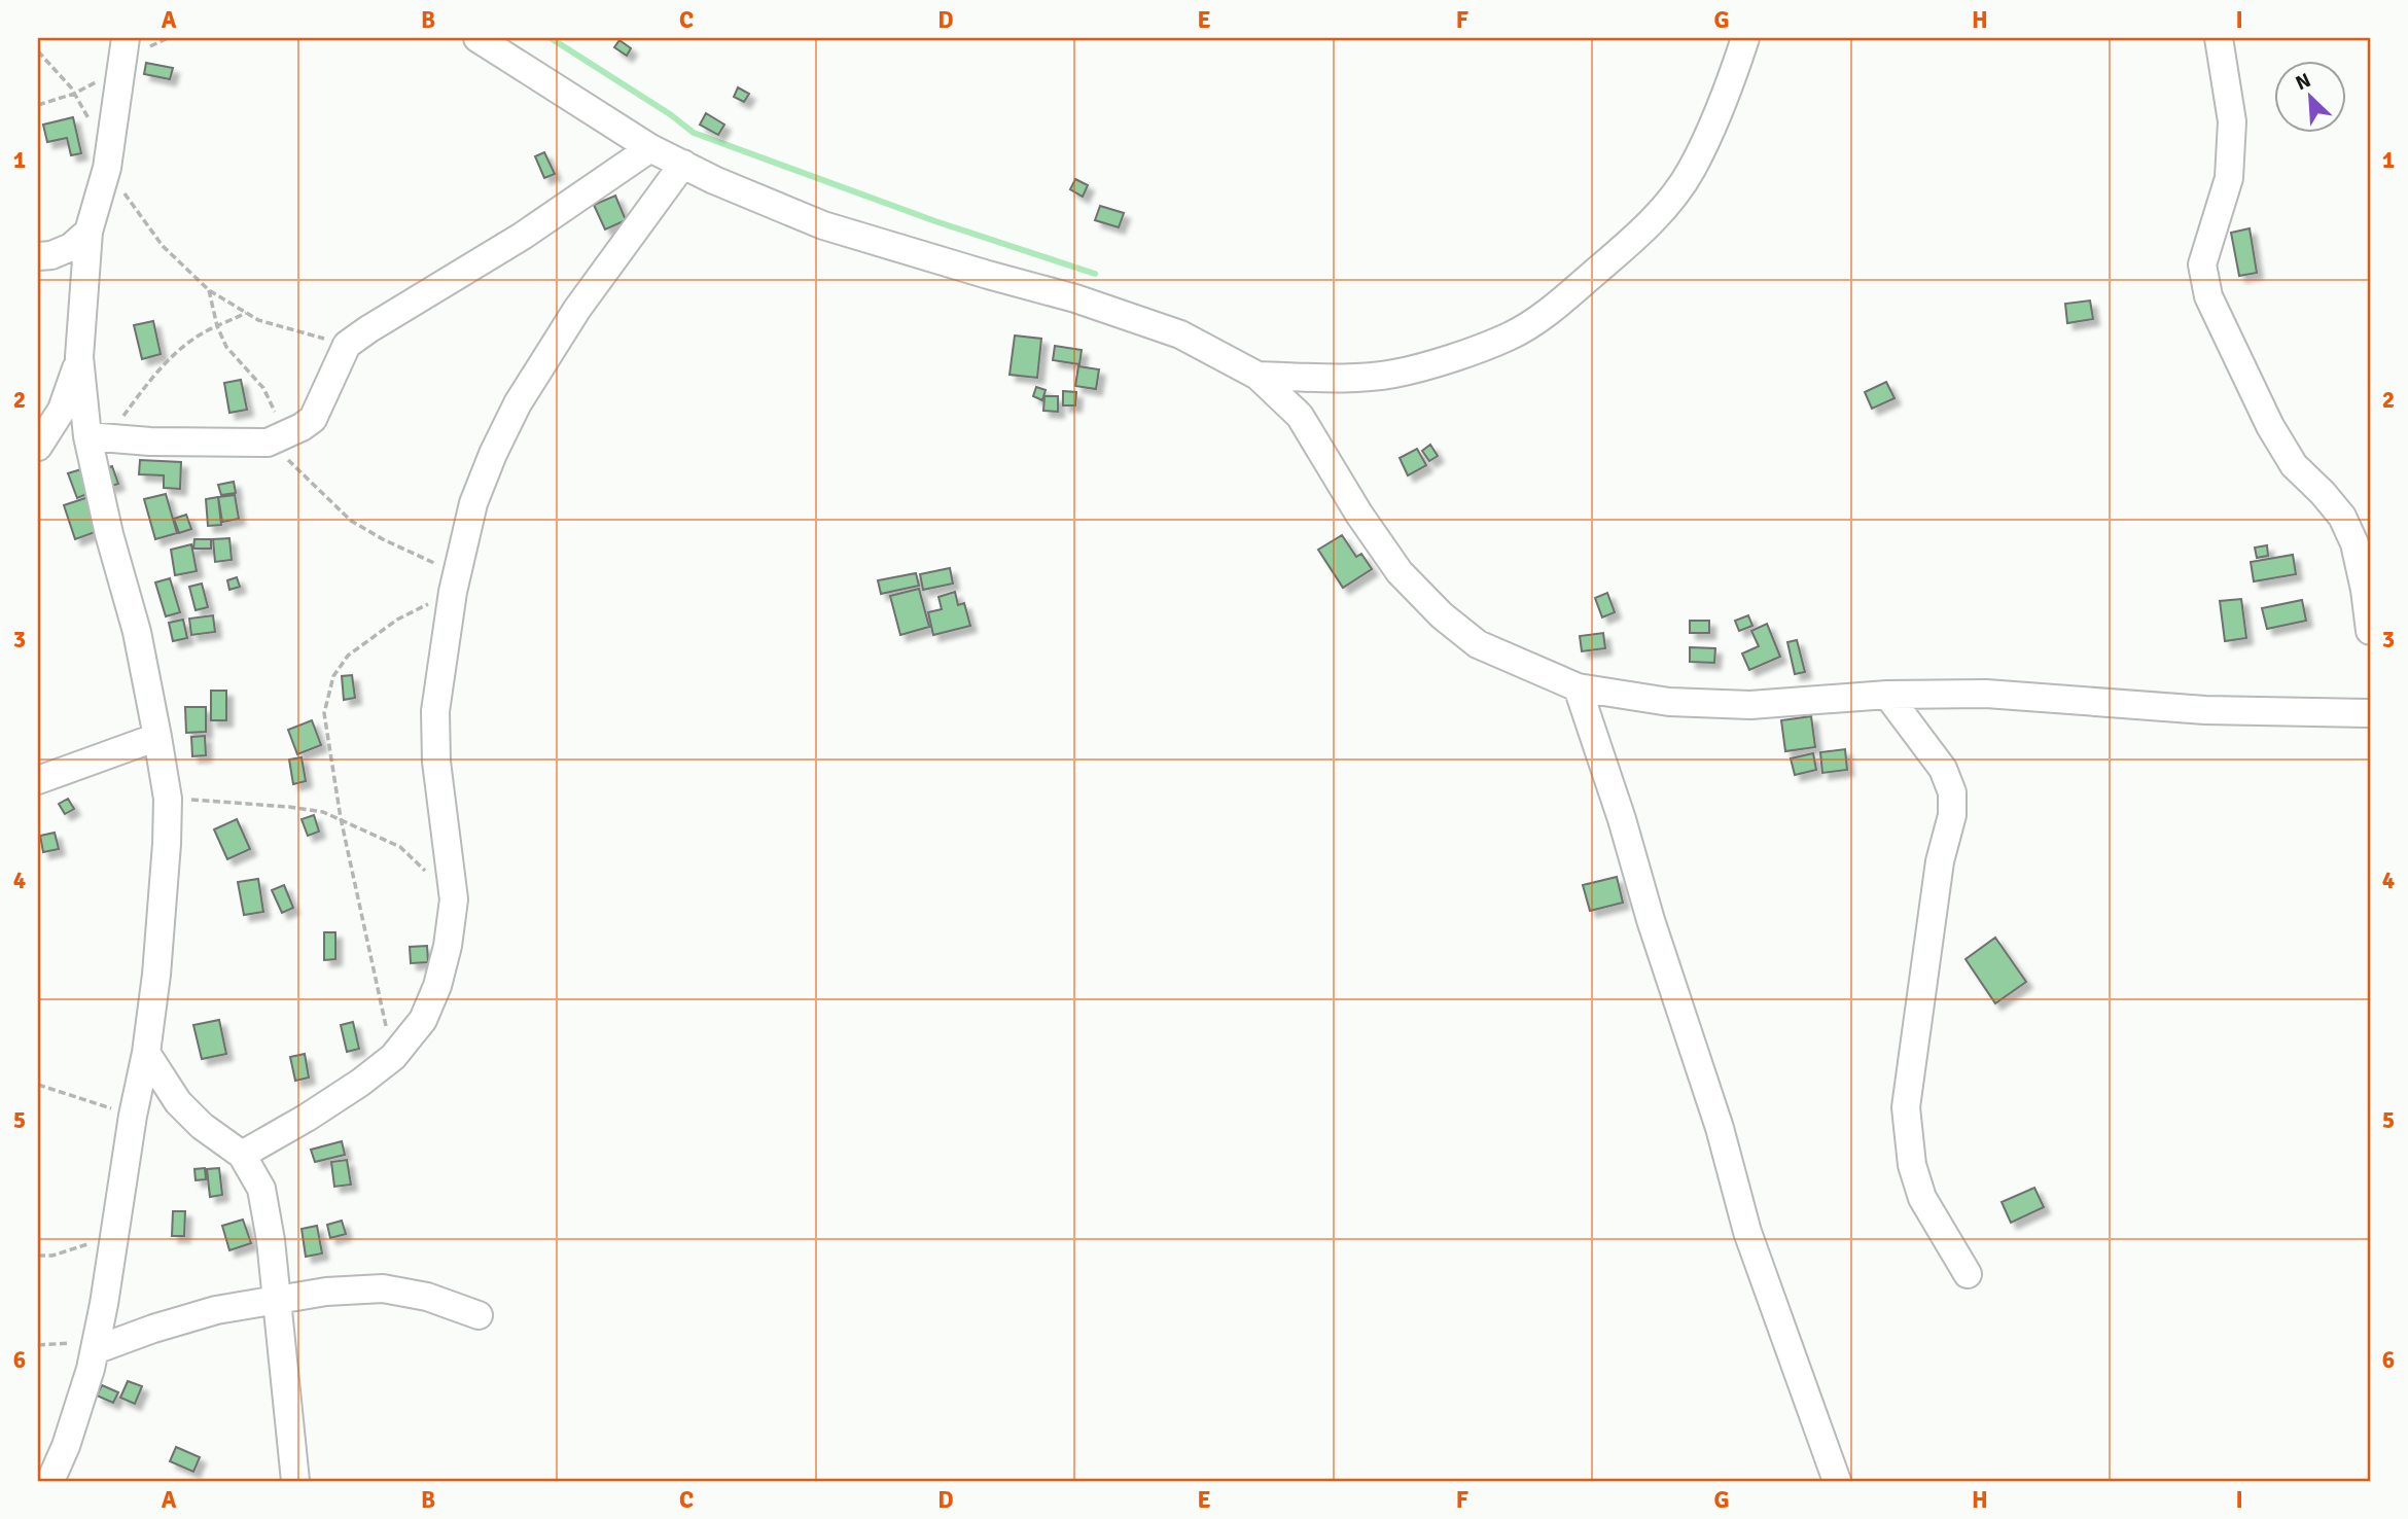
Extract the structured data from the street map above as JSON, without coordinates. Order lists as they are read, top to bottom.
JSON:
{
  "north": "top left",
  "grid": {
    "columns": [
      "A",
      "B",
      "C",
      "D",
      "E",
      "F",
      "G",
      "H",
      "I"
    ],
    "rows": [
      "1",
      "2",
      "3",
      "4",
      "5",
      "6"
    ]
  }
}
